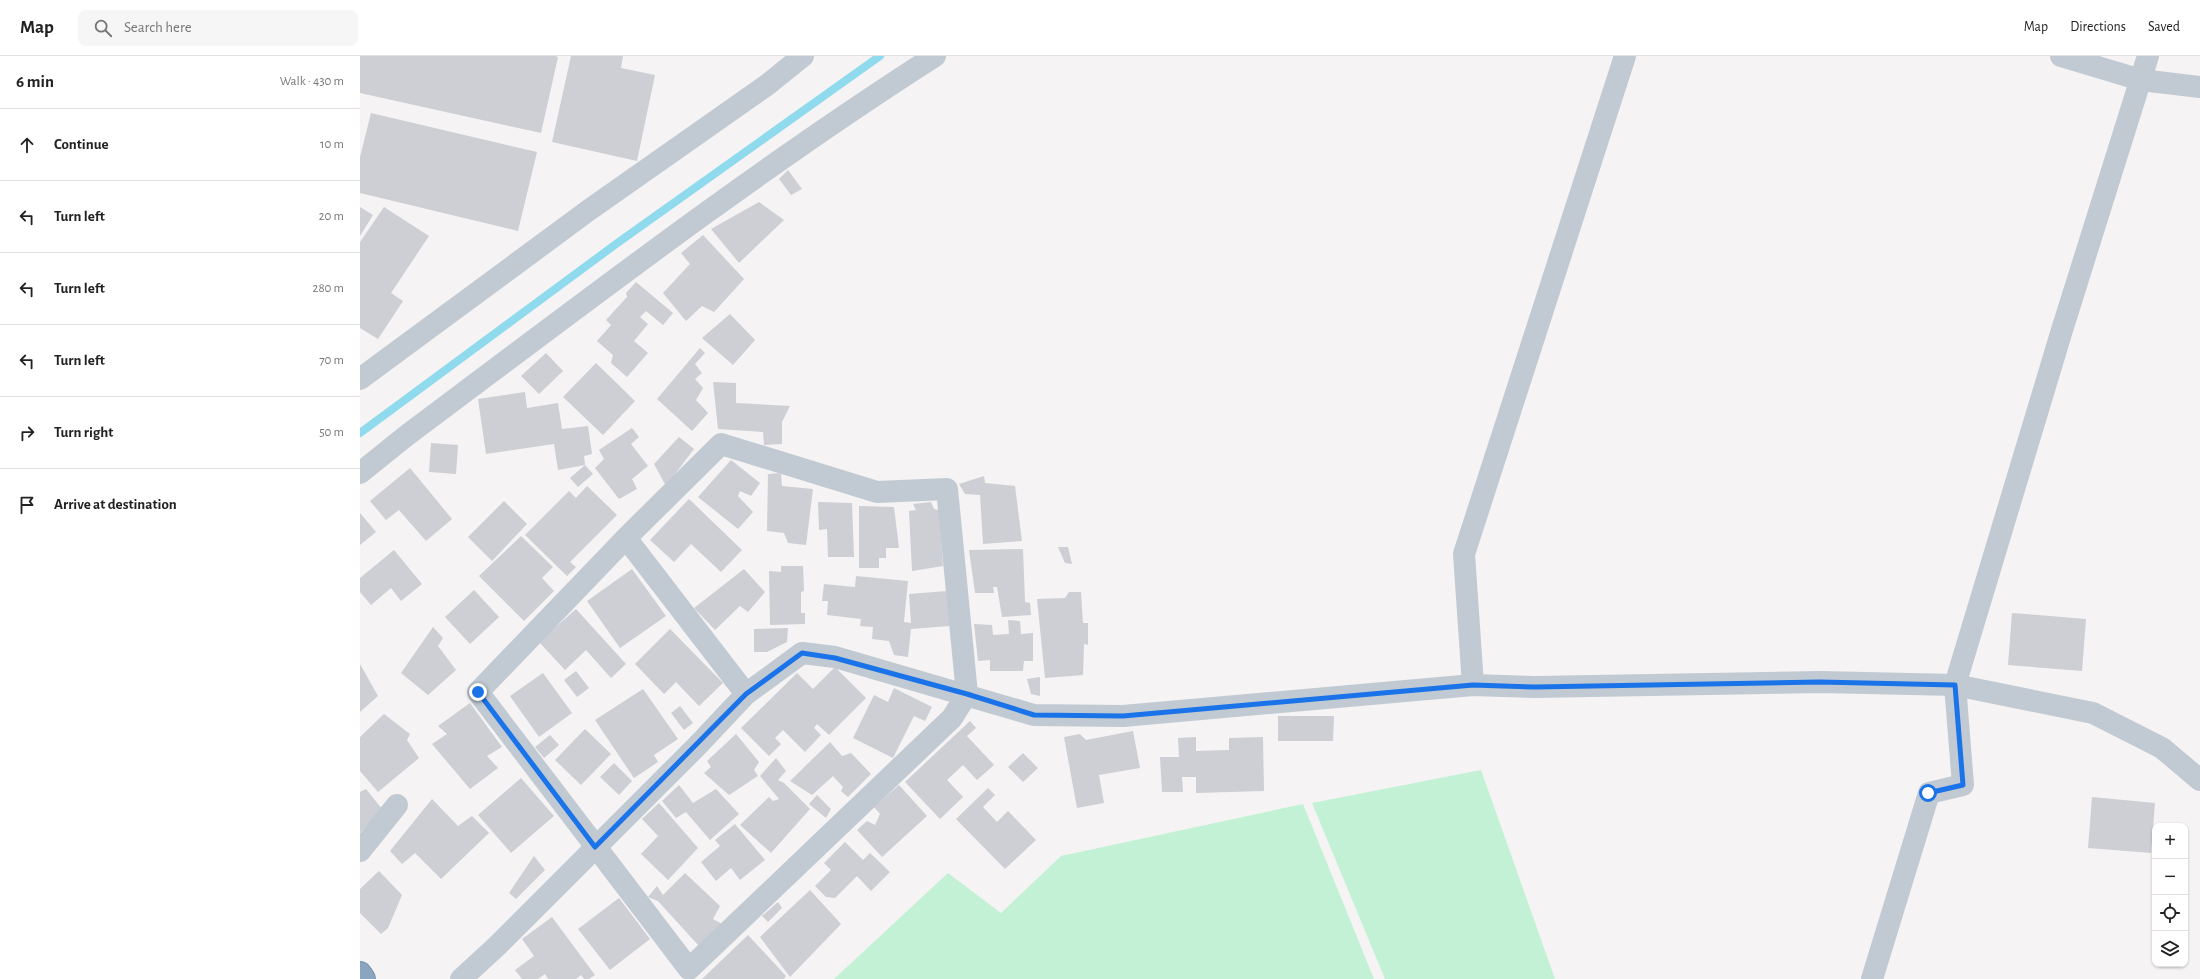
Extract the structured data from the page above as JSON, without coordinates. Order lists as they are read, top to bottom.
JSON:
{
  "page": {
    "header": "Map",
    "search": "Search here",
    "nav": ["Map", "Directions", "Saved"],
    "heading": ["6 min", "Walk · 430 m"],
    "list": [
      ["Continue", "10 m"],
      ["Turn left", "20 m"],
      ["Turn left", "280 m"],
      ["Turn left", "70 m"],
      ["Turn right", "50 m"],
      "Arrive at destination"
    ],
    "map_buttons": ["+", "−"]
  }
}
